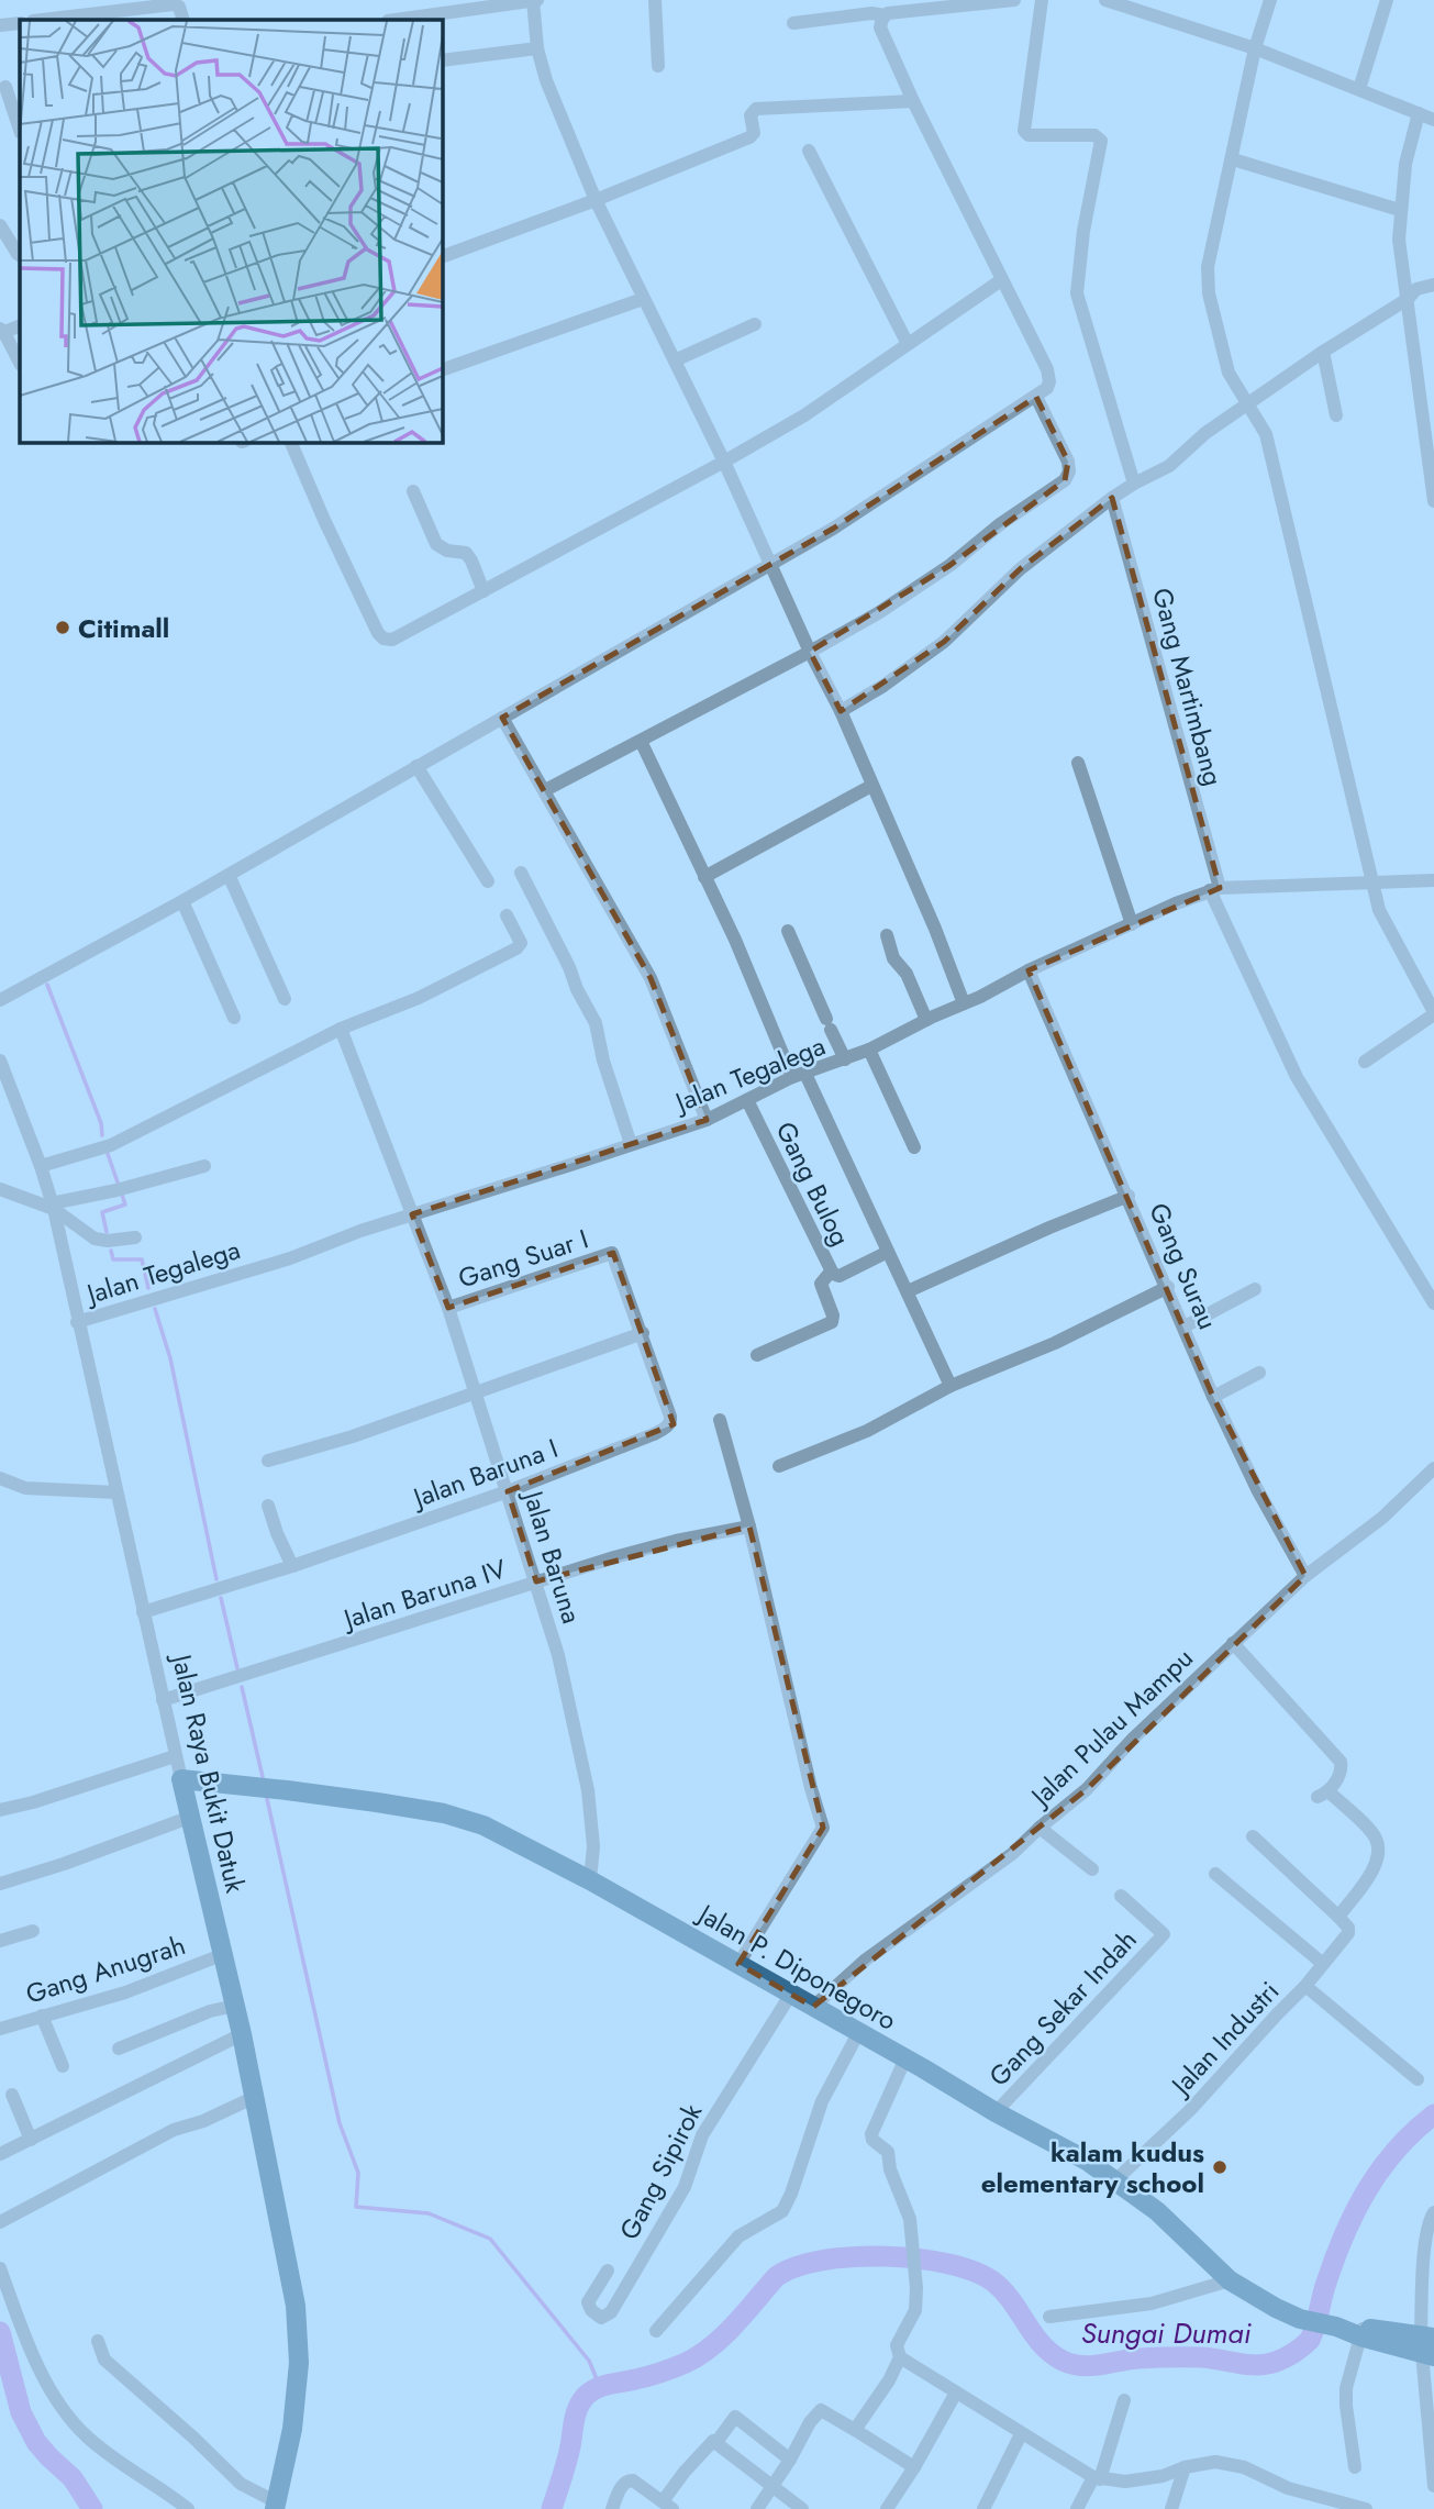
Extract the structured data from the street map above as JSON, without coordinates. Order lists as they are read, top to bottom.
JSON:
{
  "streets": {
    "main road": ["Jalan Raya Bukit Datuk", "Jalan P. Diponegoro"],
    "street": [
      "Gang Martimbang",
      "Jalan Tegalega",
      "Gang Bulog",
      "Gang Suar I",
      "Gang Surau",
      "Jalan Baruna I",
      "Jalan Baruna",
      "Jalan Baruna IV",
      "Jalan Pulau Mampu",
      "Gang Anugrah",
      "Gang Sekar Indah",
      "Jalan Industri",
      "Gang Sipirok"
    ]
  },
  "crossings": [
    ["Gang Martimbang", "Jalan Tegalega"],
    ["Jalan Tegalega", "Gang Bulog"],
    ["Jalan Tegalega", "Gang Surau"],
    ["Jalan Tegalega", "Jalan Baruna"],
    ["Jalan Tegalega", "Jalan Raya Bukit Datuk"],
    ["Gang Suar I", "Jalan Baruna I"],
    ["Gang Suar I", "Jalan Baruna"],
    ["Gang Surau", "Jalan Pulau Mampu"],
    ["Jalan Baruna I", "Jalan Baruna"],
    ["Jalan Baruna I", "Jalan Raya Bukit Datuk"],
    ["Jalan Baruna", "Jalan Baruna IV"],
    ["Jalan Baruna", "Jalan P. Diponegoro"],
    ["Jalan Baruna IV", "Jalan Raya Bukit Datuk"],
    ["Jalan Pulau Mampu", "Jalan P. Diponegoro"],
    ["Jalan Raya Bukit Datuk", "Jalan P. Diponegoro"],
    ["Jalan Raya Bukit Datuk", "Gang Anugrah"],
    ["Jalan P. Diponegoro", "Gang Sekar Indah"],
    ["Jalan P. Diponegoro", "Jalan Industri"],
    ["Jalan P. Diponegoro", "Gang Sipirok"]
  ],
  "water": ["Sungai Dumai"],
  "places": ["Citimall", "kalam kudus elementary school"]
}
